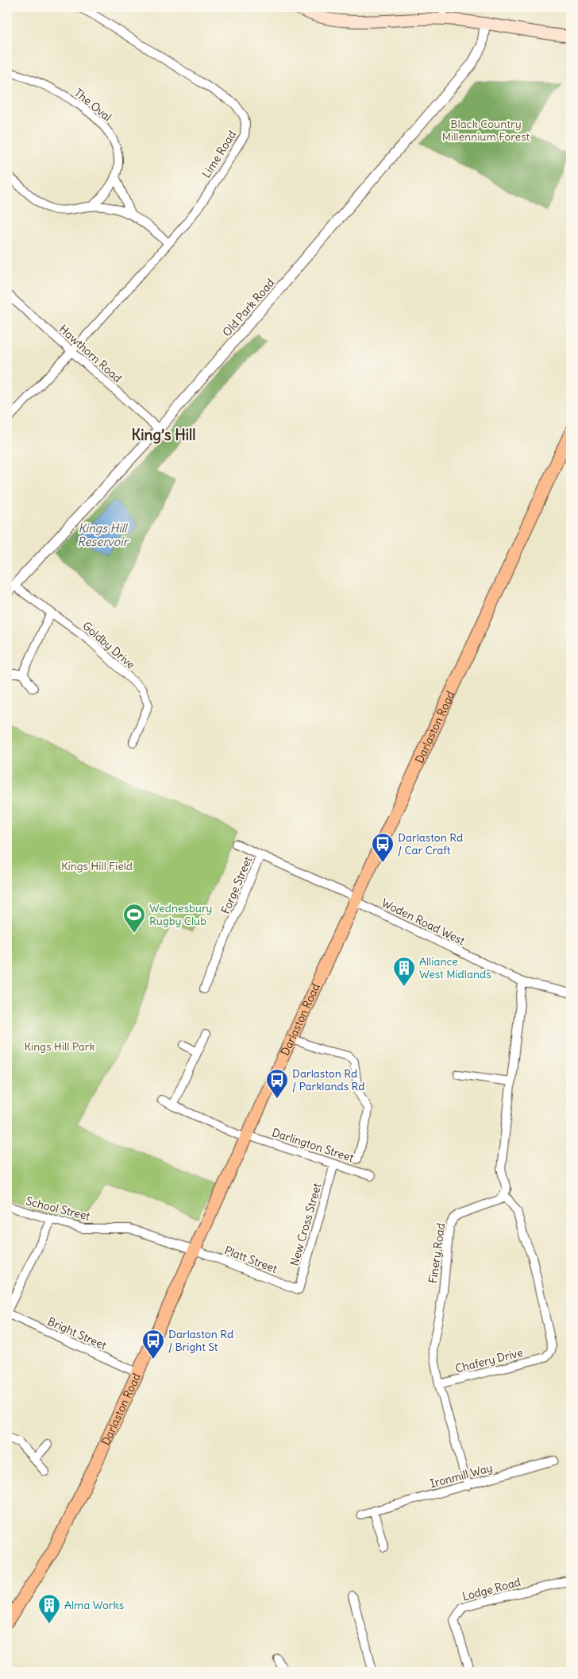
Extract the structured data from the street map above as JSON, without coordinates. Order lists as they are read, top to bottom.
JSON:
{
  "streets": {
    "main road": ["Darlaston Road"],
    "street": [
      "The Oval",
      "Lime Road",
      "Old Park Road",
      "Hawthorn Road",
      "Goldby Drive",
      "Forge Street",
      "Woden Road West",
      "Darlington Street",
      "School Street",
      "New Cross Street",
      "Finery Road",
      "Platt Street",
      "Bright Street",
      "Chafery Drive",
      "Ironmill Way",
      "Lodge Road"
    ]
  },
  "crossings": [
    ["Lime Road", "Hawthorn Road"],
    ["Old Park Road", "Hawthorn Road"],
    ["Old Park Road", "Goldby Drive"],
    ["Darlaston Road", "Forge Street"],
    ["Darlaston Road", "Woden Road West"],
    ["Darlaston Road", "Darlington Street"],
    ["Darlaston Road", "School Street"],
    ["Darlaston Road", "Platt Street"],
    ["Darlaston Road", "Bright Street"],
    ["Forge Street", "Woden Road West"],
    ["Darlington Street", "New Cross Street"],
    ["School Street", "Platt Street"],
    ["New Cross Street", "Platt Street"],
    ["Finery Road", "Chafery Drive"],
    ["Finery Road", "Ironmill Way"]
  ],
  "districts": ["King’s Hill"],
  "water": ["Kings Hill Reservoir"],
  "parks": ["Black Country Millennium Forest", "Kings Hill Field", "Kings Hill Park"],
  "places": {
    "bus stop": ["Darlaston Rd / Car Craft", "Darlaston Rd / Parklands Rd", "Darlaston Rd / Bright St"],
    "sports": ["Wednesbury Rugby Club"],
    "building": ["Alliance West Midlands", "Alma Works"]
  }
}
